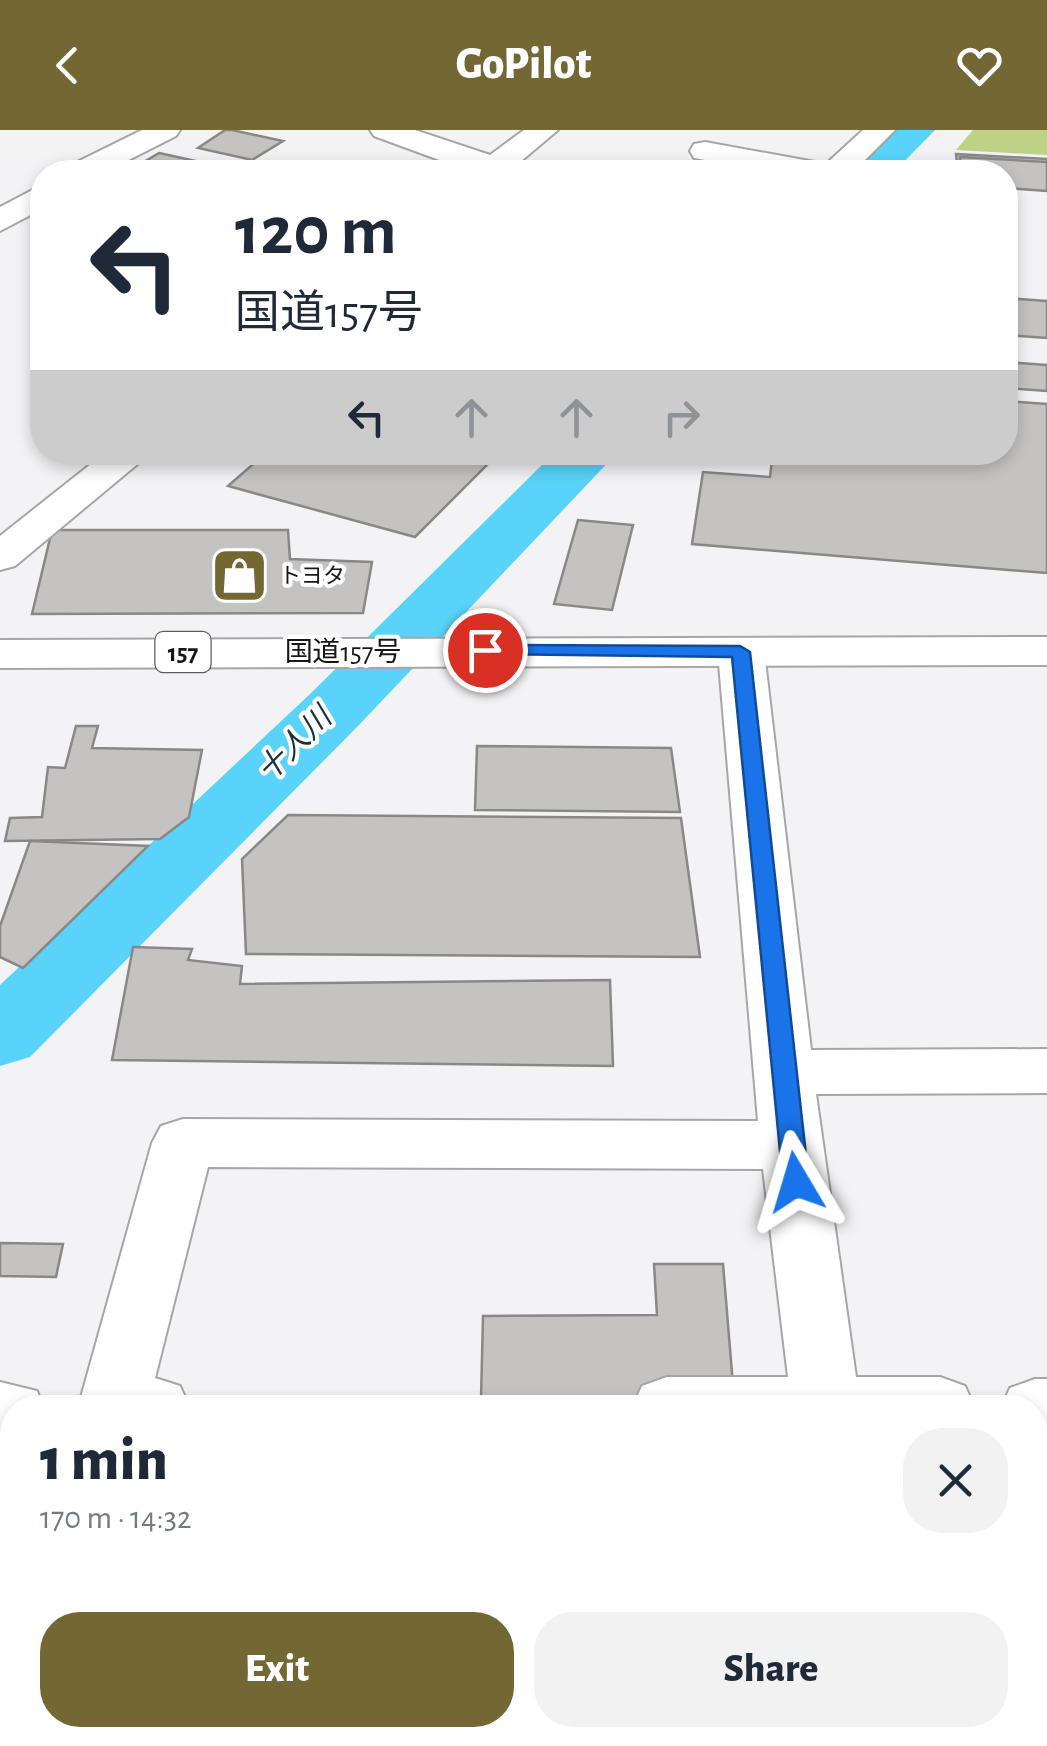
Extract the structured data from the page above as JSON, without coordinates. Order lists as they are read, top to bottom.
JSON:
{
  "streets": {
    "main road": ["国道157号", "157"]
  },
  "water": ["十人川"],
  "places": {
    "shop": ["トヨタ"]
  },
  "page": {
    "header": "GoPilot",
    "turn": ["120 m", "国道157号"],
    "heading": ["1 min", "170 m · 14:32"],
    "buttons": ["Exit", "Share"]
  }
}
